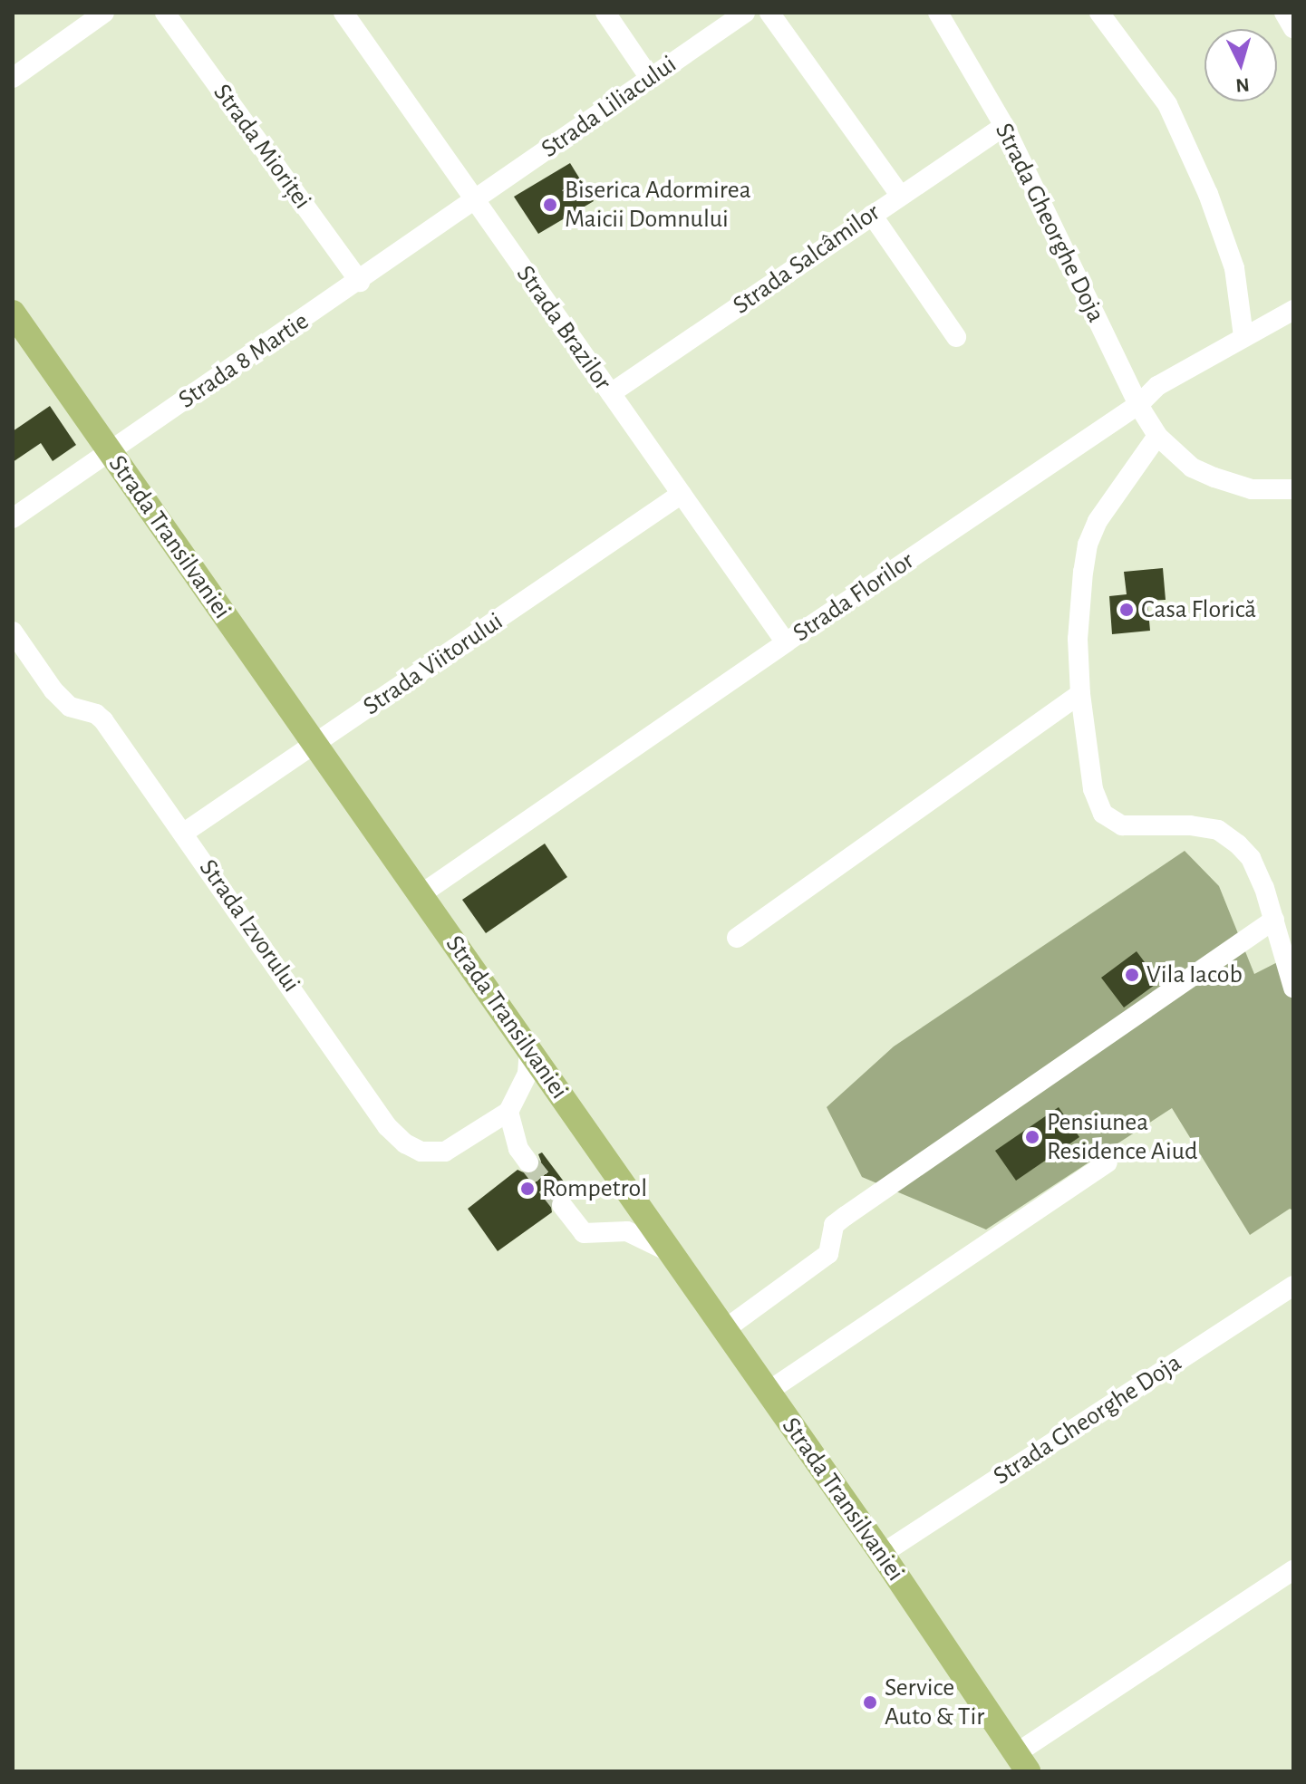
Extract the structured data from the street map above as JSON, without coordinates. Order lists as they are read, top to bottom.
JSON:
{
  "streets": {
    "main road": ["Strada Transilvaniei"],
    "street": [
      "Strada Liliacului",
      "Strada Mioriței",
      "Strada Gheorghe Doja",
      "Strada Salcâmilor",
      "Strada Brazilor",
      "Strada 8 Martie",
      "Strada Florilor",
      "Strada Viitorului",
      "Strada Izvorului"
    ]
  },
  "crossings": [
    ["Strada Liliacului", "Strada Brazilor"],
    ["Strada Liliacului", "Strada 8 Martie"],
    ["Strada Mioriței", "Strada 8 Martie"],
    ["Strada Gheorghe Doja", "Strada Salcâmilor"],
    ["Strada Gheorghe Doja", "Strada Transilvaniei"],
    ["Strada Gheorghe Doja", "Strada Florilor"],
    ["Strada Salcâmilor", "Strada Brazilor"],
    ["Strada Brazilor", "Strada 8 Martie"],
    ["Strada Brazilor", "Strada Florilor"],
    ["Strada Brazilor", "Strada Viitorului"],
    ["Strada 8 Martie", "Strada Transilvaniei"],
    ["Strada Transilvaniei", "Strada Florilor"],
    ["Strada Transilvaniei", "Strada Viitorului"],
    ["Strada Viitorului", "Strada Izvorului"]
  ],
  "places": [
    "Biserica Adormirea Maicii Domnului",
    "Casa Florică",
    "Vila Iacob",
    "Pensiunea Residence Aiud",
    "Rompetrol",
    "Service Auto & Tir"
  ],
  "north": "bottom"
}
